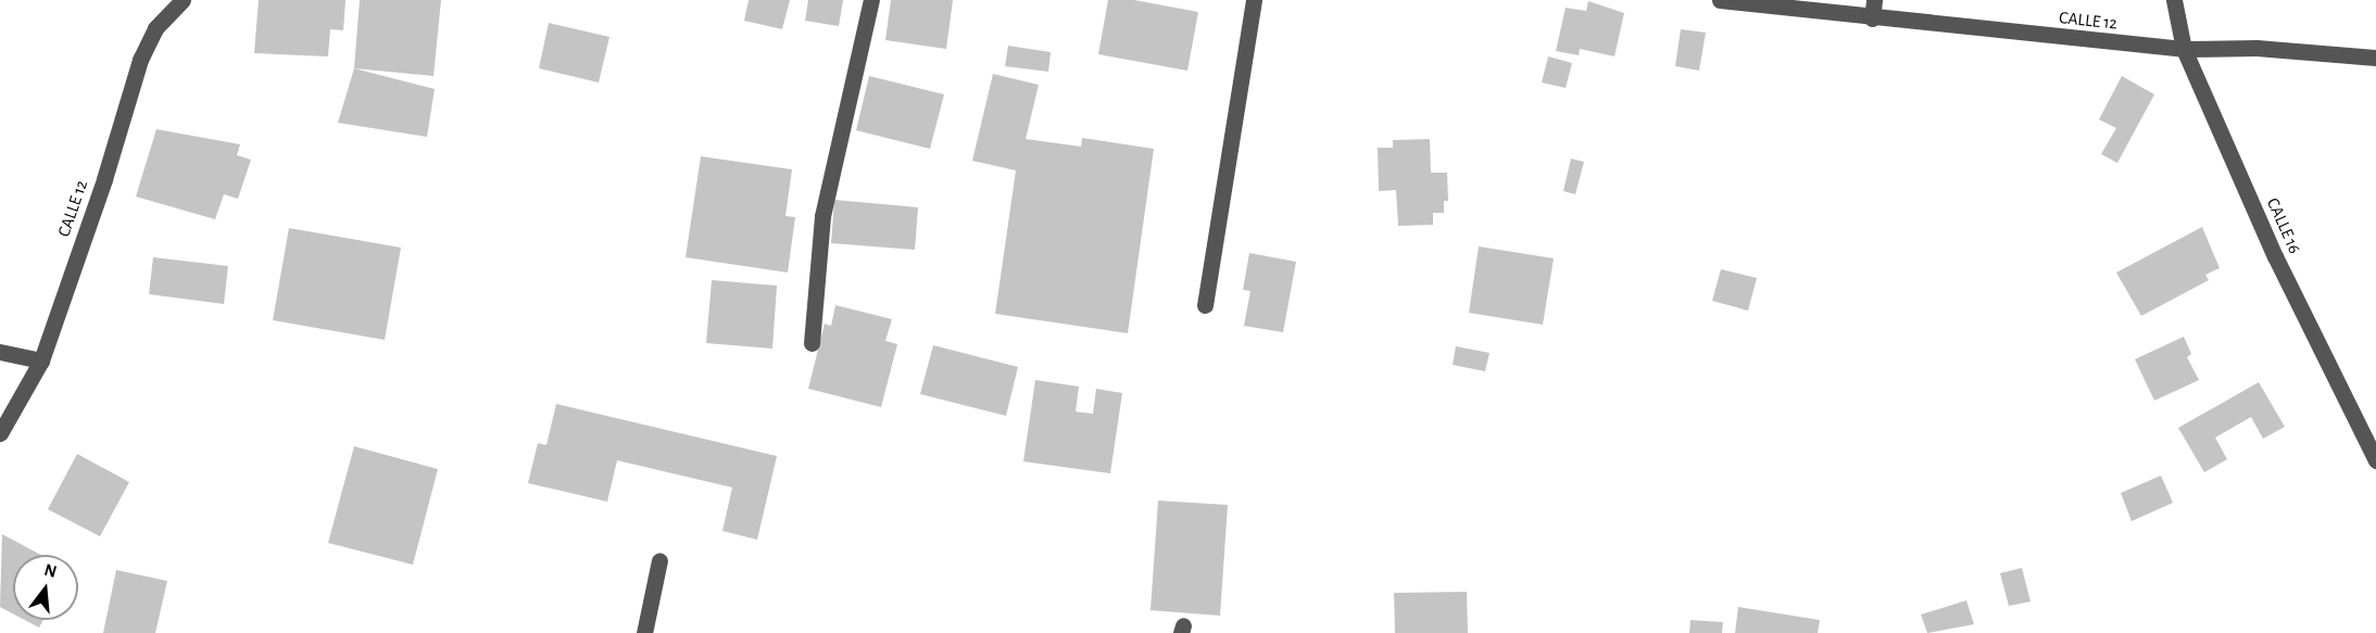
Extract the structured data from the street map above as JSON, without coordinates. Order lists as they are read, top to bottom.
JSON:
{
  "streets": {
    "street": ["CALLE 12", "CALLE 16"]
  },
  "crossings": [
    ["CALLE 12", "CALLE 16"]
  ],
  "north": "top"
}
